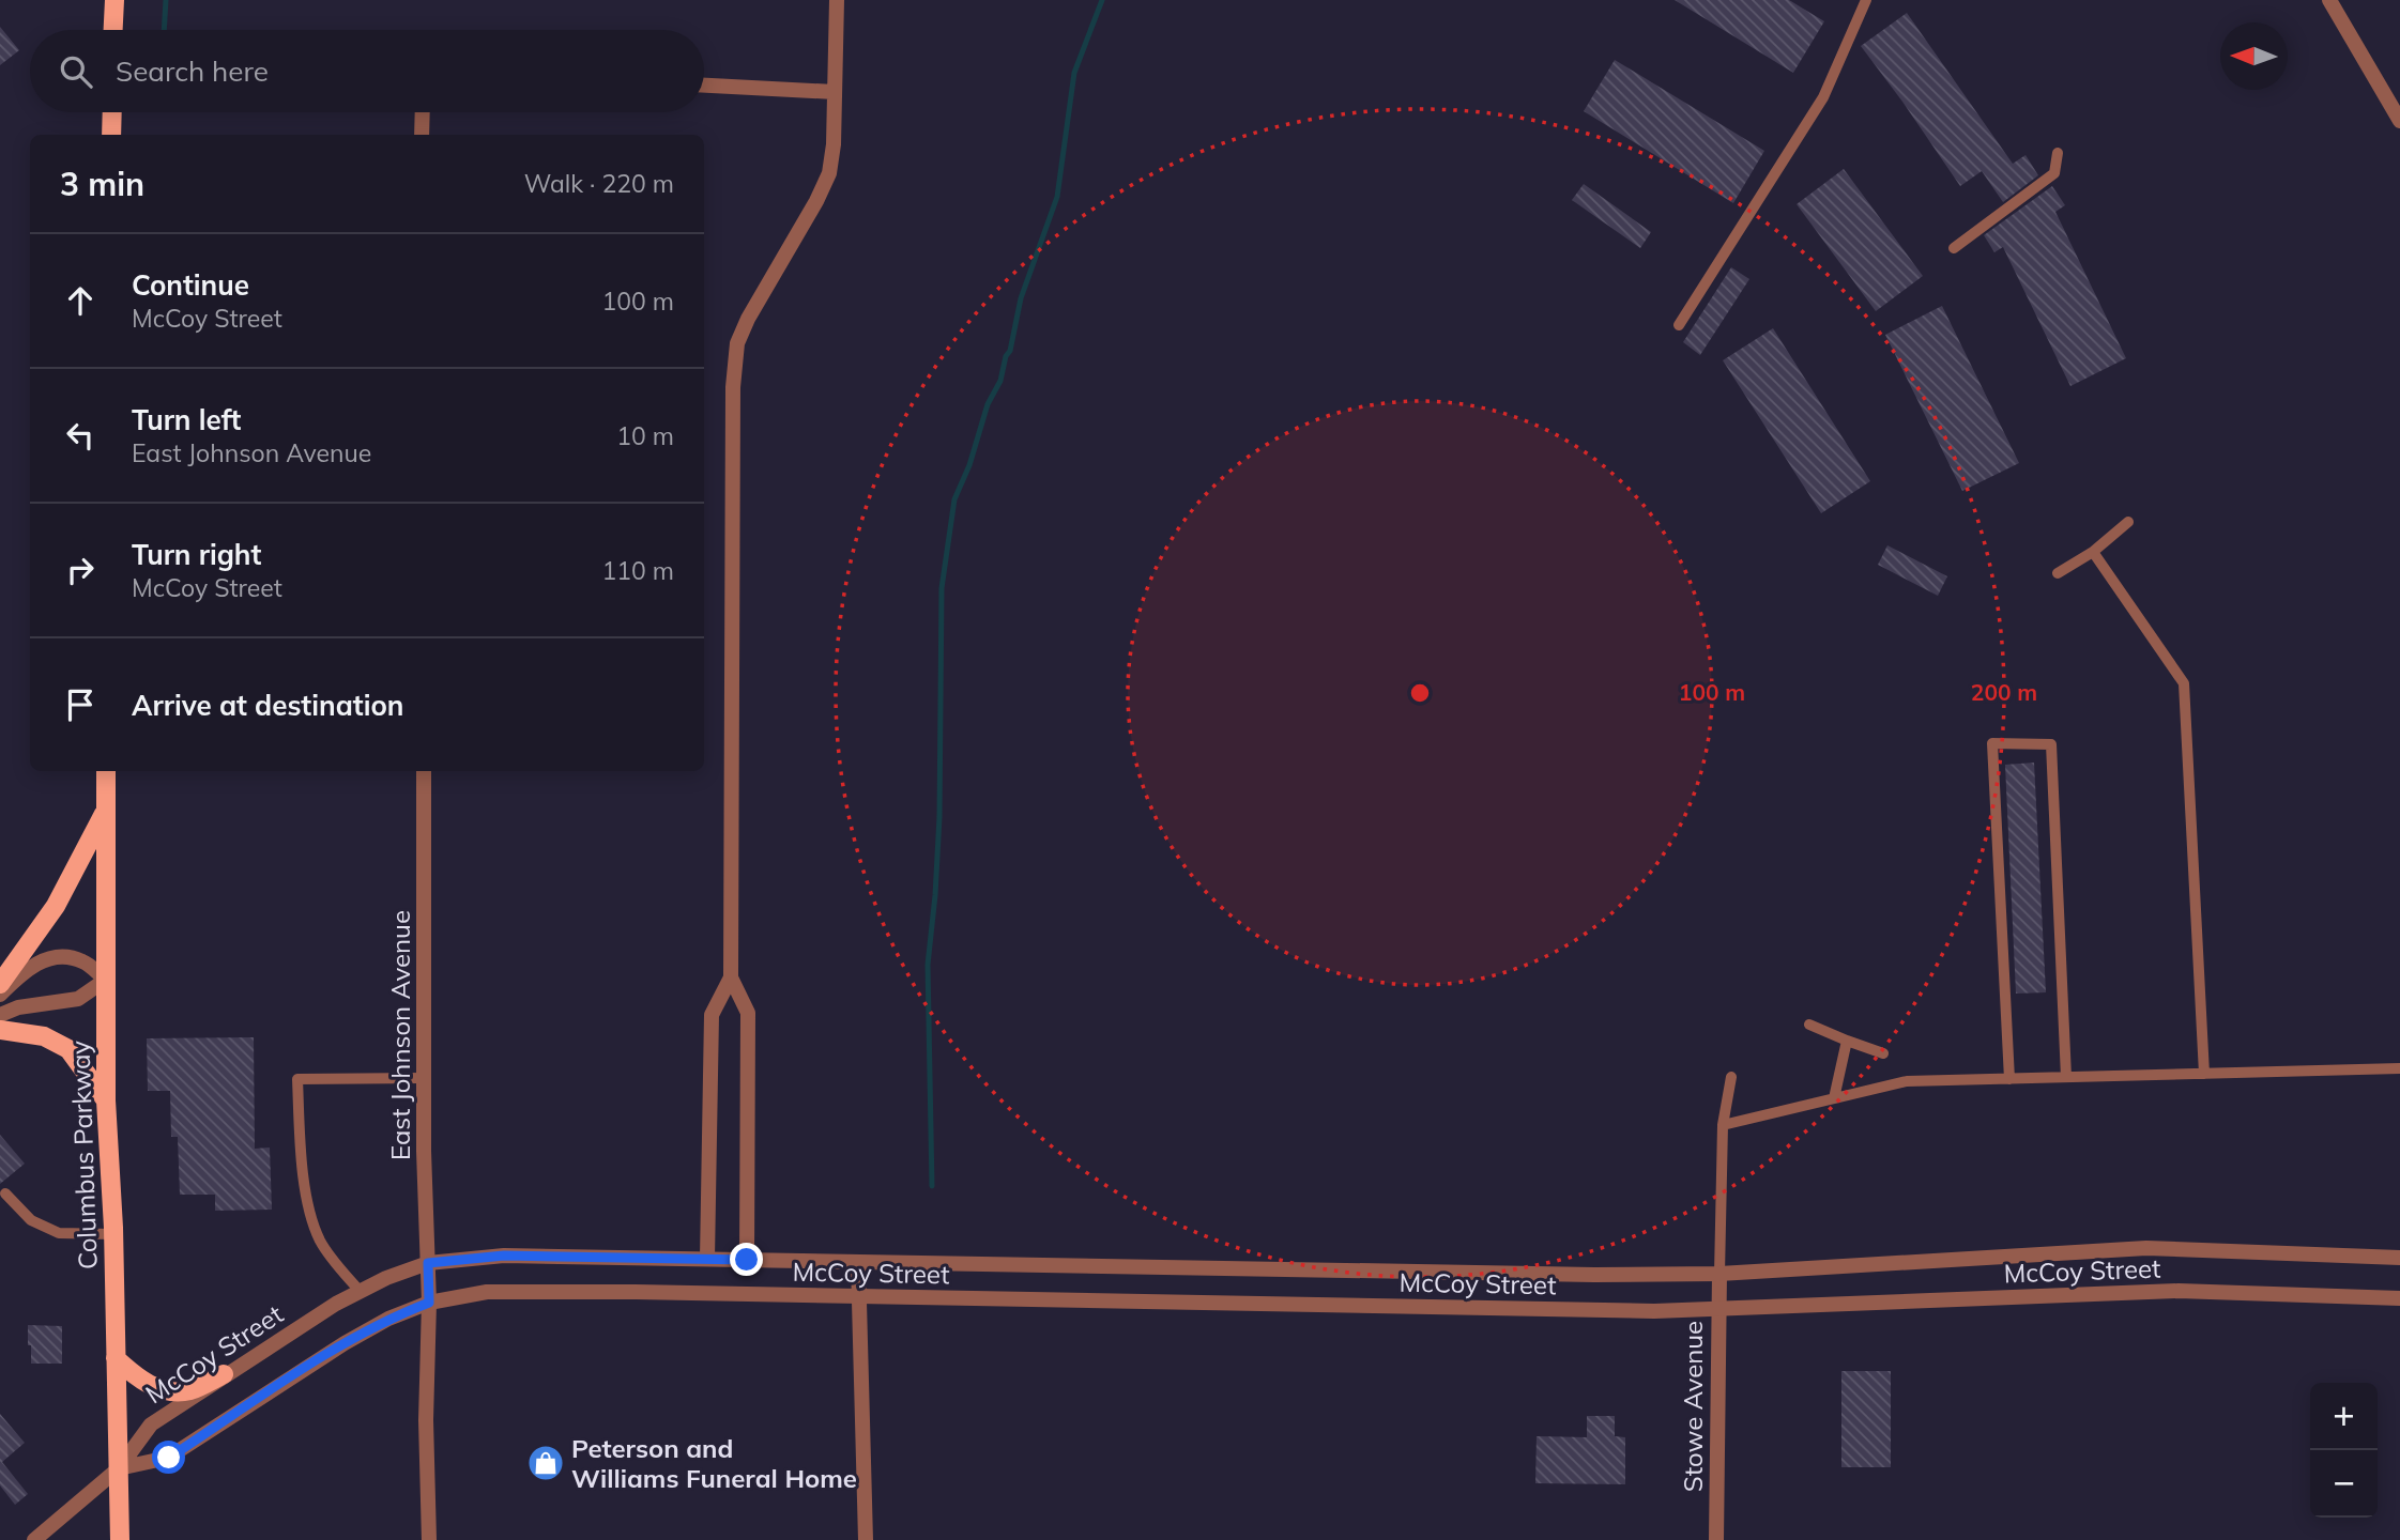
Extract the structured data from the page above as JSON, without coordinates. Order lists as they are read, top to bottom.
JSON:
{
  "streets": {
    "main road": ["Columbus Parkway"],
    "street": ["East Johnson Avenue", "McCoy Street", "Stowe Avenue"]
  },
  "crossings": [
    ["East Johnson Avenue", "McCoy Street"],
    ["Columbus Parkway", "McCoy Street"],
    ["McCoy Street", "Stowe Avenue"]
  ],
  "places": {
    "shop": ["Peterson and Williams Funeral Home"]
  },
  "north": "left",
  "page": {
    "search": "Search here",
    "heading": ["3 min", "Walk · 220 m"],
    "list": [
      ["Continue", "McCoy Street", "100 m"],
      ["Turn left", "East Johnson Avenue", "10 m"],
      ["Turn right", "McCoy Street", "110 m"],
      "Arrive at destination"
    ],
    "map_buttons": ["+", "−"]
  },
  "rings": ["100 m", "200 m"]
}
